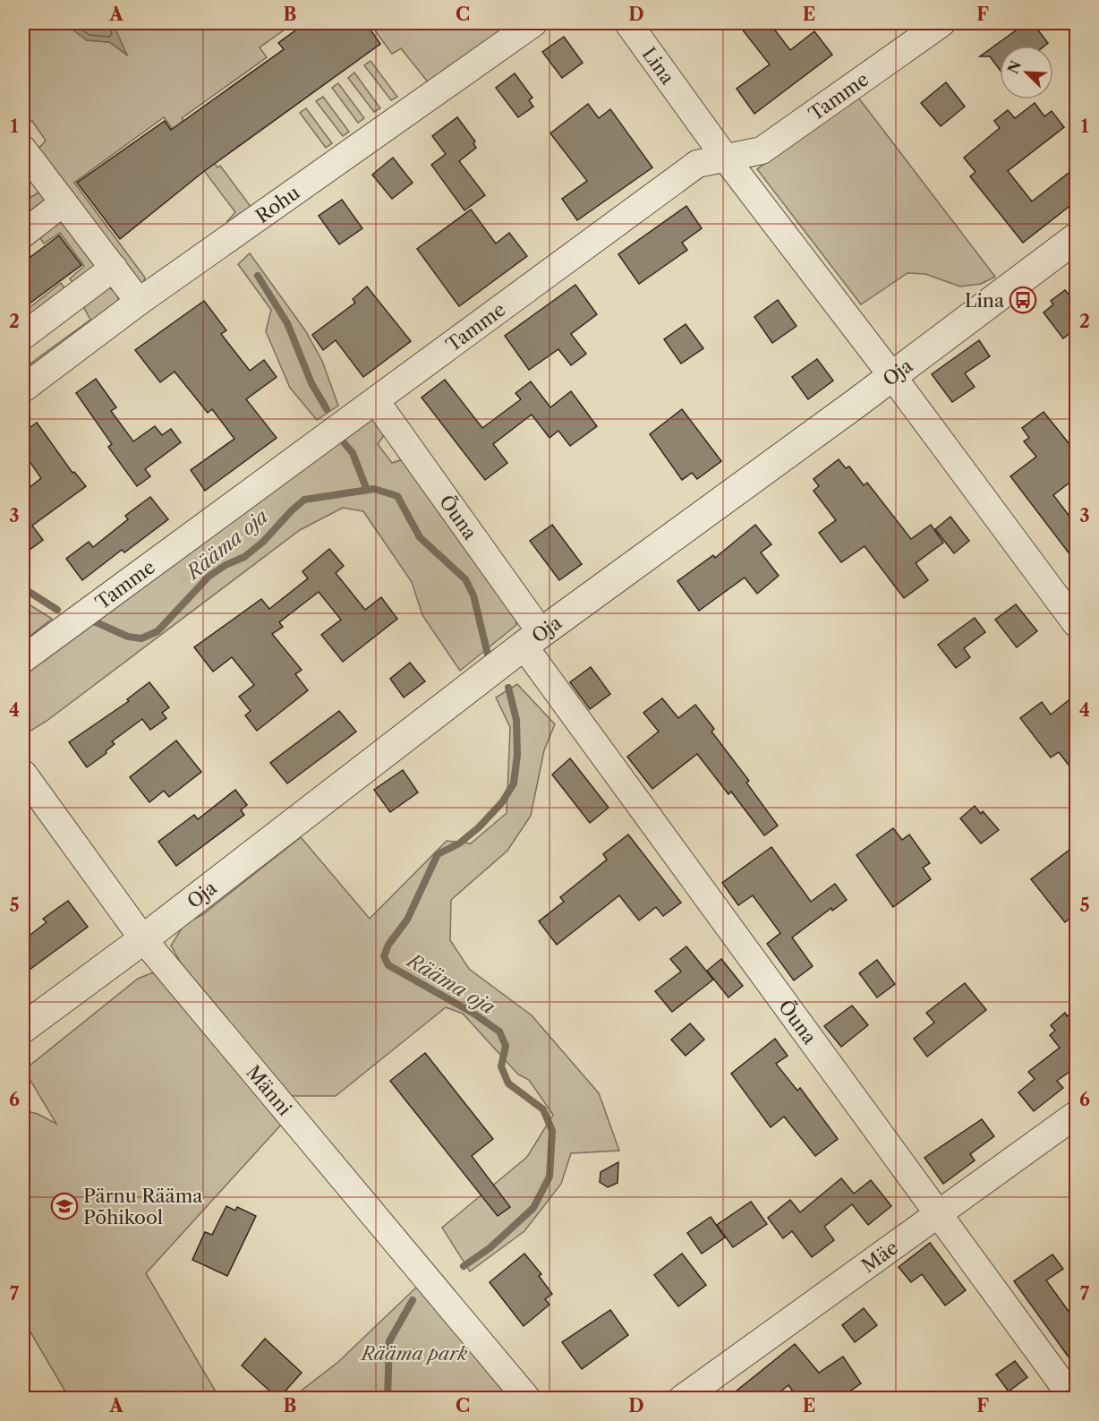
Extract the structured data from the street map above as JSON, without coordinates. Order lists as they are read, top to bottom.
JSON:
{
  "streets": {
    "street": [
      "Lina",
      "Tamme",
      "Rohu",
      "Oja",
      "Õuna",
      "Männi",
      "Mäe"
    ]
  },
  "crossings": [
    ["Lina", "Tamme"],
    ["Lina", "Oja"],
    ["Tamme", "Õuna"],
    ["Oja", "Õuna"],
    ["Oja", "Männi"],
    ["Õuna", "Mäe"]
  ],
  "water": ["Rääma oja"],
  "parks": ["Rääma park"],
  "places": {
    "bus stop": ["Lina"],
    "school or university": ["Pärnu Rääma Põhikool"]
  },
  "north": "top left",
  "grid": {
    "columns": [
      "A",
      "B",
      "C",
      "D",
      "E",
      "F"
    ],
    "rows": [
      "1",
      "2",
      "3",
      "4",
      "5",
      "6",
      "7"
    ]
  }
}
